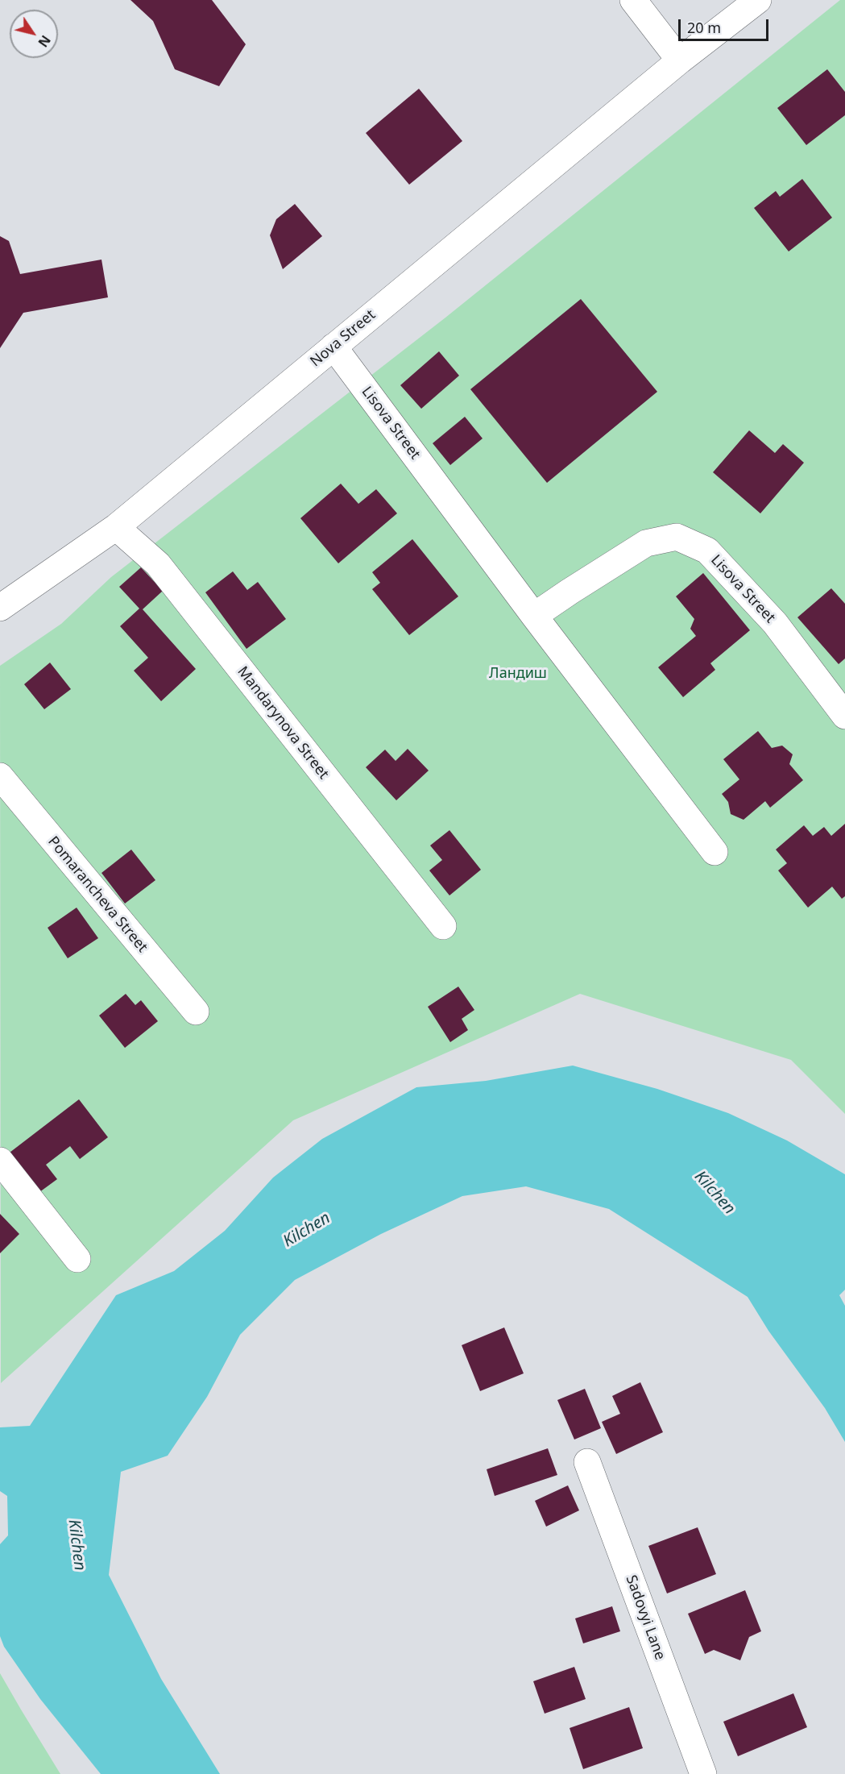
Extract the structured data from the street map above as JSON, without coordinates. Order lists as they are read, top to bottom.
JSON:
{
  "streets": {
    "street": [
      "Nova Street",
      "Lisova Street",
      "Mandarynova Street",
      "Pomarancheva Street",
      "Sadovyi Lane"
    ]
  },
  "crossings": [
    ["Nova Street", "Lisova Street"],
    ["Nova Street", "Mandarynova Street"]
  ],
  "water": ["Kilchen"],
  "parks": ["Ландиш"],
  "scale_bar": "20 m",
  "north": "bottom right"
}
